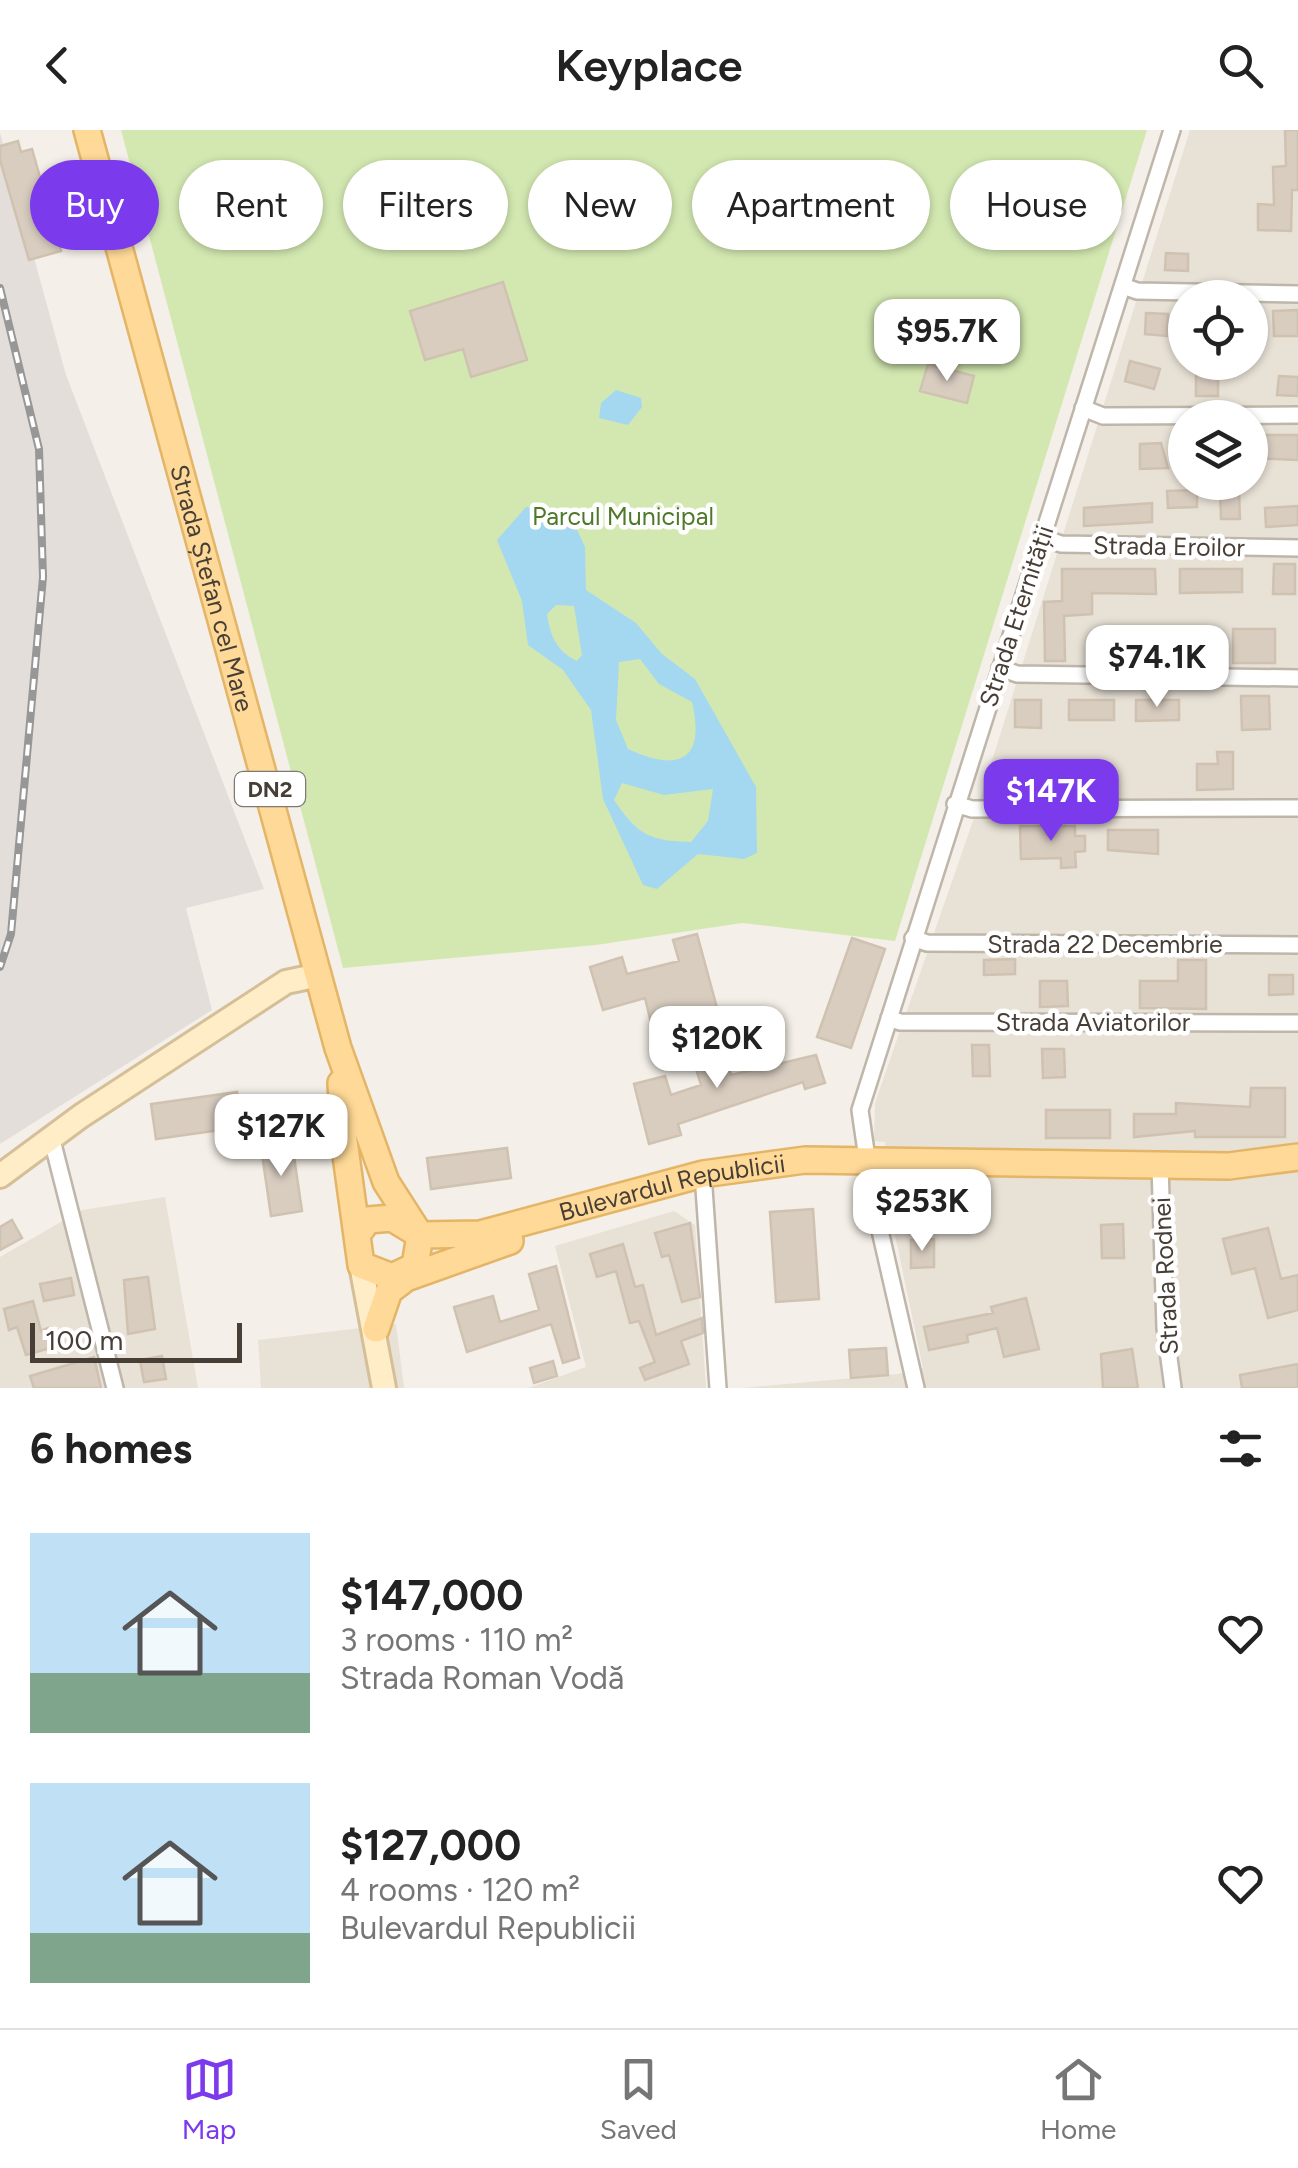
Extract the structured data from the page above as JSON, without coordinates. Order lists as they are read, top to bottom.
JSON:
{
  "streets": {
    "main road": ["Strada Ștefan cel Mare", "DN2", "Bulevardul Republicii"],
    "street": [
      "Strada Eroilor",
      "Strada Eternității",
      "Strada 22 Decembrie",
      "Strada Aviatorilor",
      "Strada Rodnei"
    ]
  },
  "crossings": [
    ["Strada Eroilor", "Strada Eternității"],
    ["Strada Ștefan cel Mare", "DN2"],
    ["Strada Eternității", "Strada 22 Decembrie"],
    ["Strada Eternității", "Strada Aviatorilor"],
    ["Strada Eternității", "Bulevardul Republicii"],
    ["DN2", "Bulevardul Republicii"],
    ["Bulevardul Republicii", "Strada Rodnei"]
  ],
  "parks": ["Parcul Municipal"],
  "scale_bar": "100 m",
  "page": {
    "header": "Keyplace",
    "chip": [
      "Buy",
      "Rent",
      "Filters",
      "New",
      "Apartment",
      "House"
    ],
    "price": [
      "$95.7K",
      "$74.1K",
      "$147K",
      "$120K",
      "$127K",
      "$253K"
    ],
    "scale": "100 m",
    "heading": "6 homes",
    "list": [
      {
        "name": "$147,000",
        "note": "3 rooms · 110 m² · Strada Roman Vodă"
      },
      {
        "name": "$127,000",
        "note": "4 rooms · 120 m² · Bulevardul Republicii"
      }
    ],
    "tabs": ["Map", "Saved", "Home"]
  }
}
